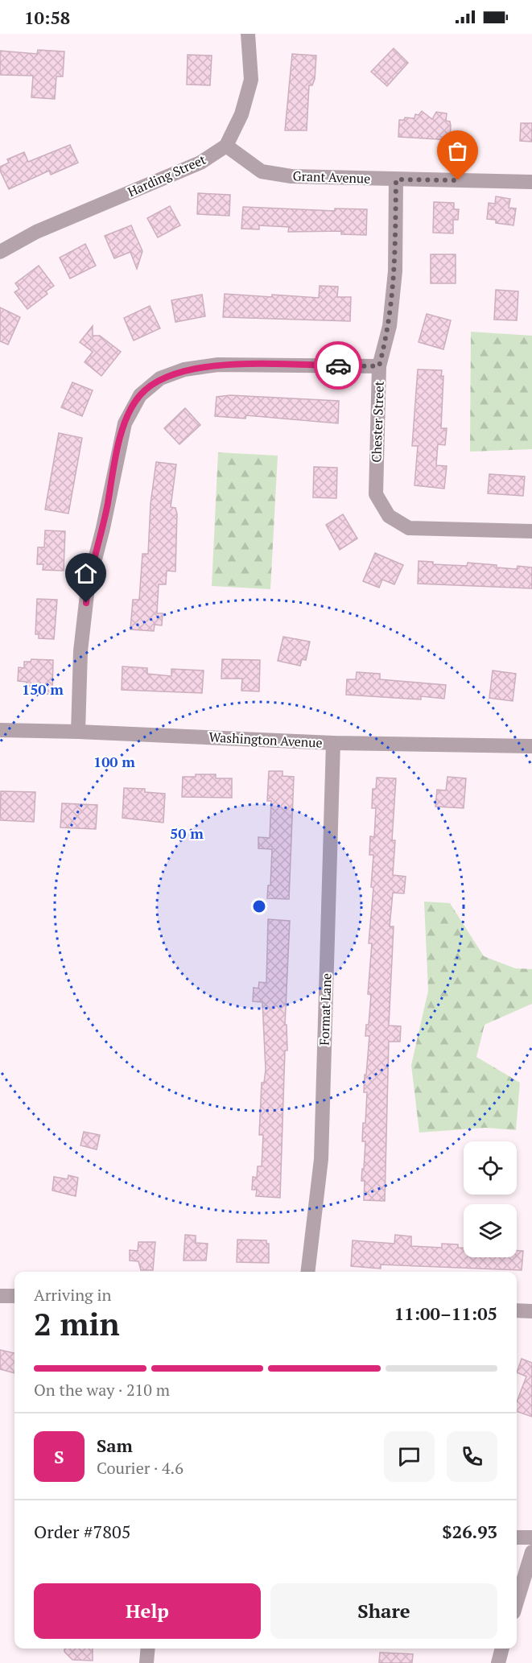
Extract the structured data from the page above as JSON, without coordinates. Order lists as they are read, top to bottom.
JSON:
{
  "streets": {
    "street": [
      "Harding Street",
      "Grant Avenue",
      "Chester Street",
      "Washington Avenue",
      "Format Lane"
    ]
  },
  "crossings": [
    ["Harding Street", "Grant Avenue"],
    ["Grant Avenue", "Chester Street"],
    ["Washington Avenue", "Format Lane"]
  ],
  "page": {
    "status": "10:58",
    "heading": ["2 min", "Arriving in", "11:00–11:05"],
    "panel": [
      "Sam",
      "Courier · 4.6",
      "Order #7805",
      "$26.93"
    ],
    "bar": "On the way · 210 m",
    "round": "S",
    "buttons": ["Help", "Share"]
  },
  "rings": ["150 m", "100 m", "50 m"]
}
